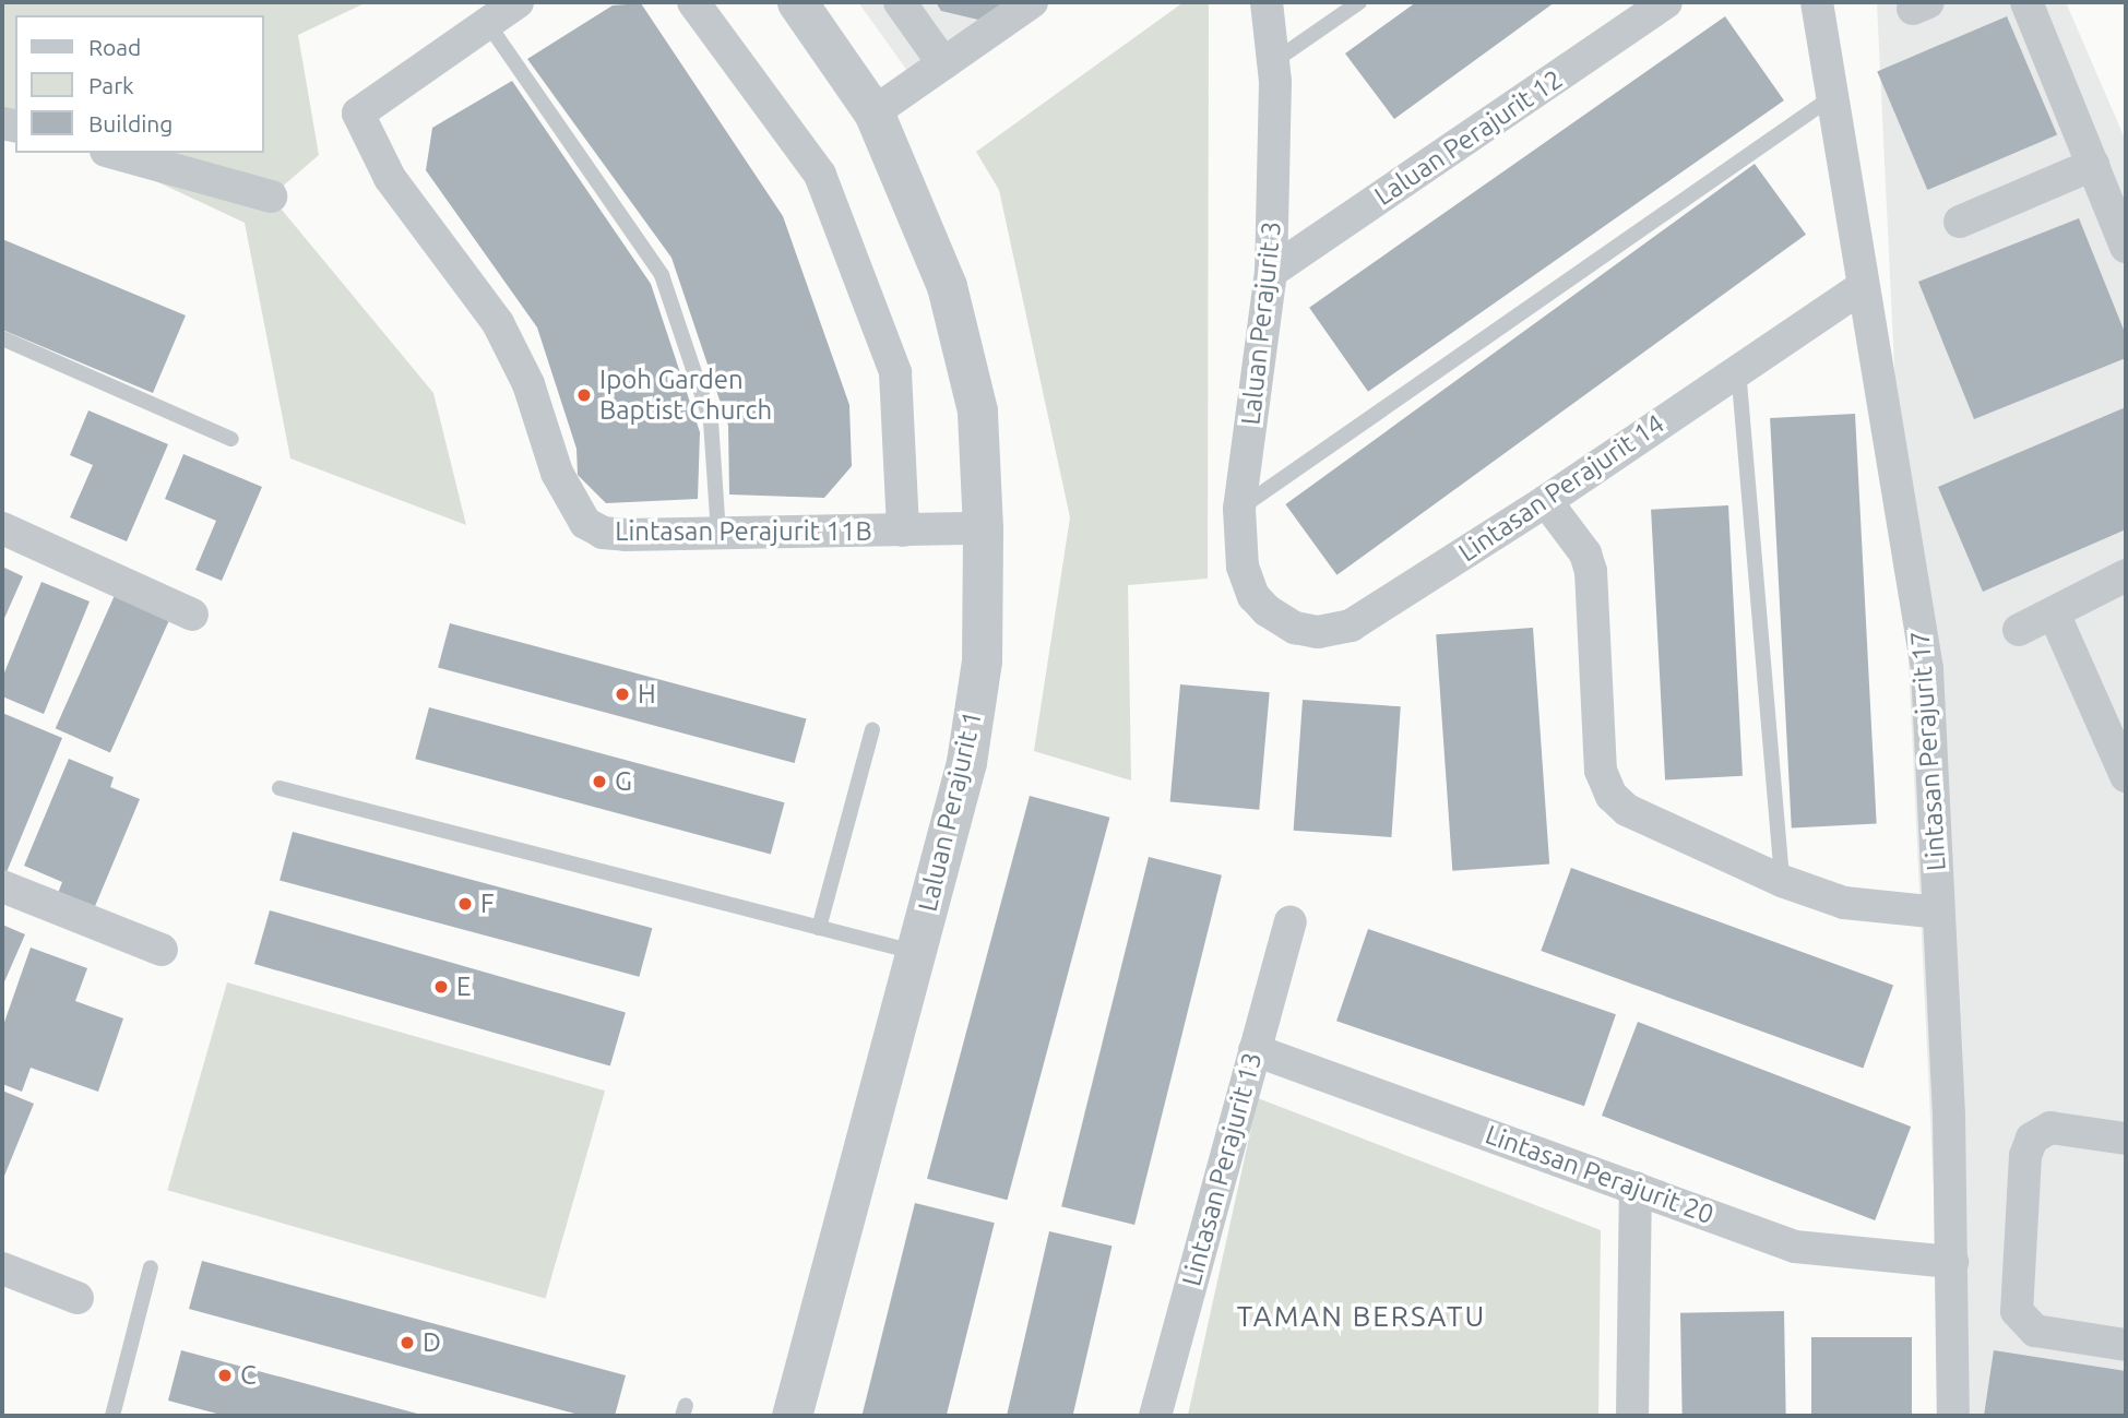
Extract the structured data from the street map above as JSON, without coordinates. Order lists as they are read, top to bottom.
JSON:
{
  "streets": {
    "street": [
      "Laluan Perajurit 12",
      "Laluan Perajurit 3",
      "Lintasan Perajurit 14",
      "Lintasan Perajurit 11B",
      "Lintasan Perajurit 17",
      "Laluan Perajurit 1",
      "Lintasan Perajurit 13",
      "Lintasan Perajurit 20"
    ]
  },
  "crossings": [
    ["Laluan Perajurit 12", "Laluan Perajurit 3"],
    ["Laluan Perajurit 3", "Lintasan Perajurit 14"],
    ["Lintasan Perajurit 14", "Lintasan Perajurit 17"],
    ["Lintasan Perajurit 11B", "Laluan Perajurit 1"],
    ["Lintasan Perajurit 17", "Lintasan Perajurit 20"],
    ["Lintasan Perajurit 13", "Lintasan Perajurit 20"]
  ],
  "districts": ["TAMAN BERSATU"],
  "places": [
    "Ipoh Garden Baptist Church",
    "H",
    "G",
    "F",
    "E",
    "D",
    "C"
  ],
  "legend": ["Road", "Park", "Building"]
}
